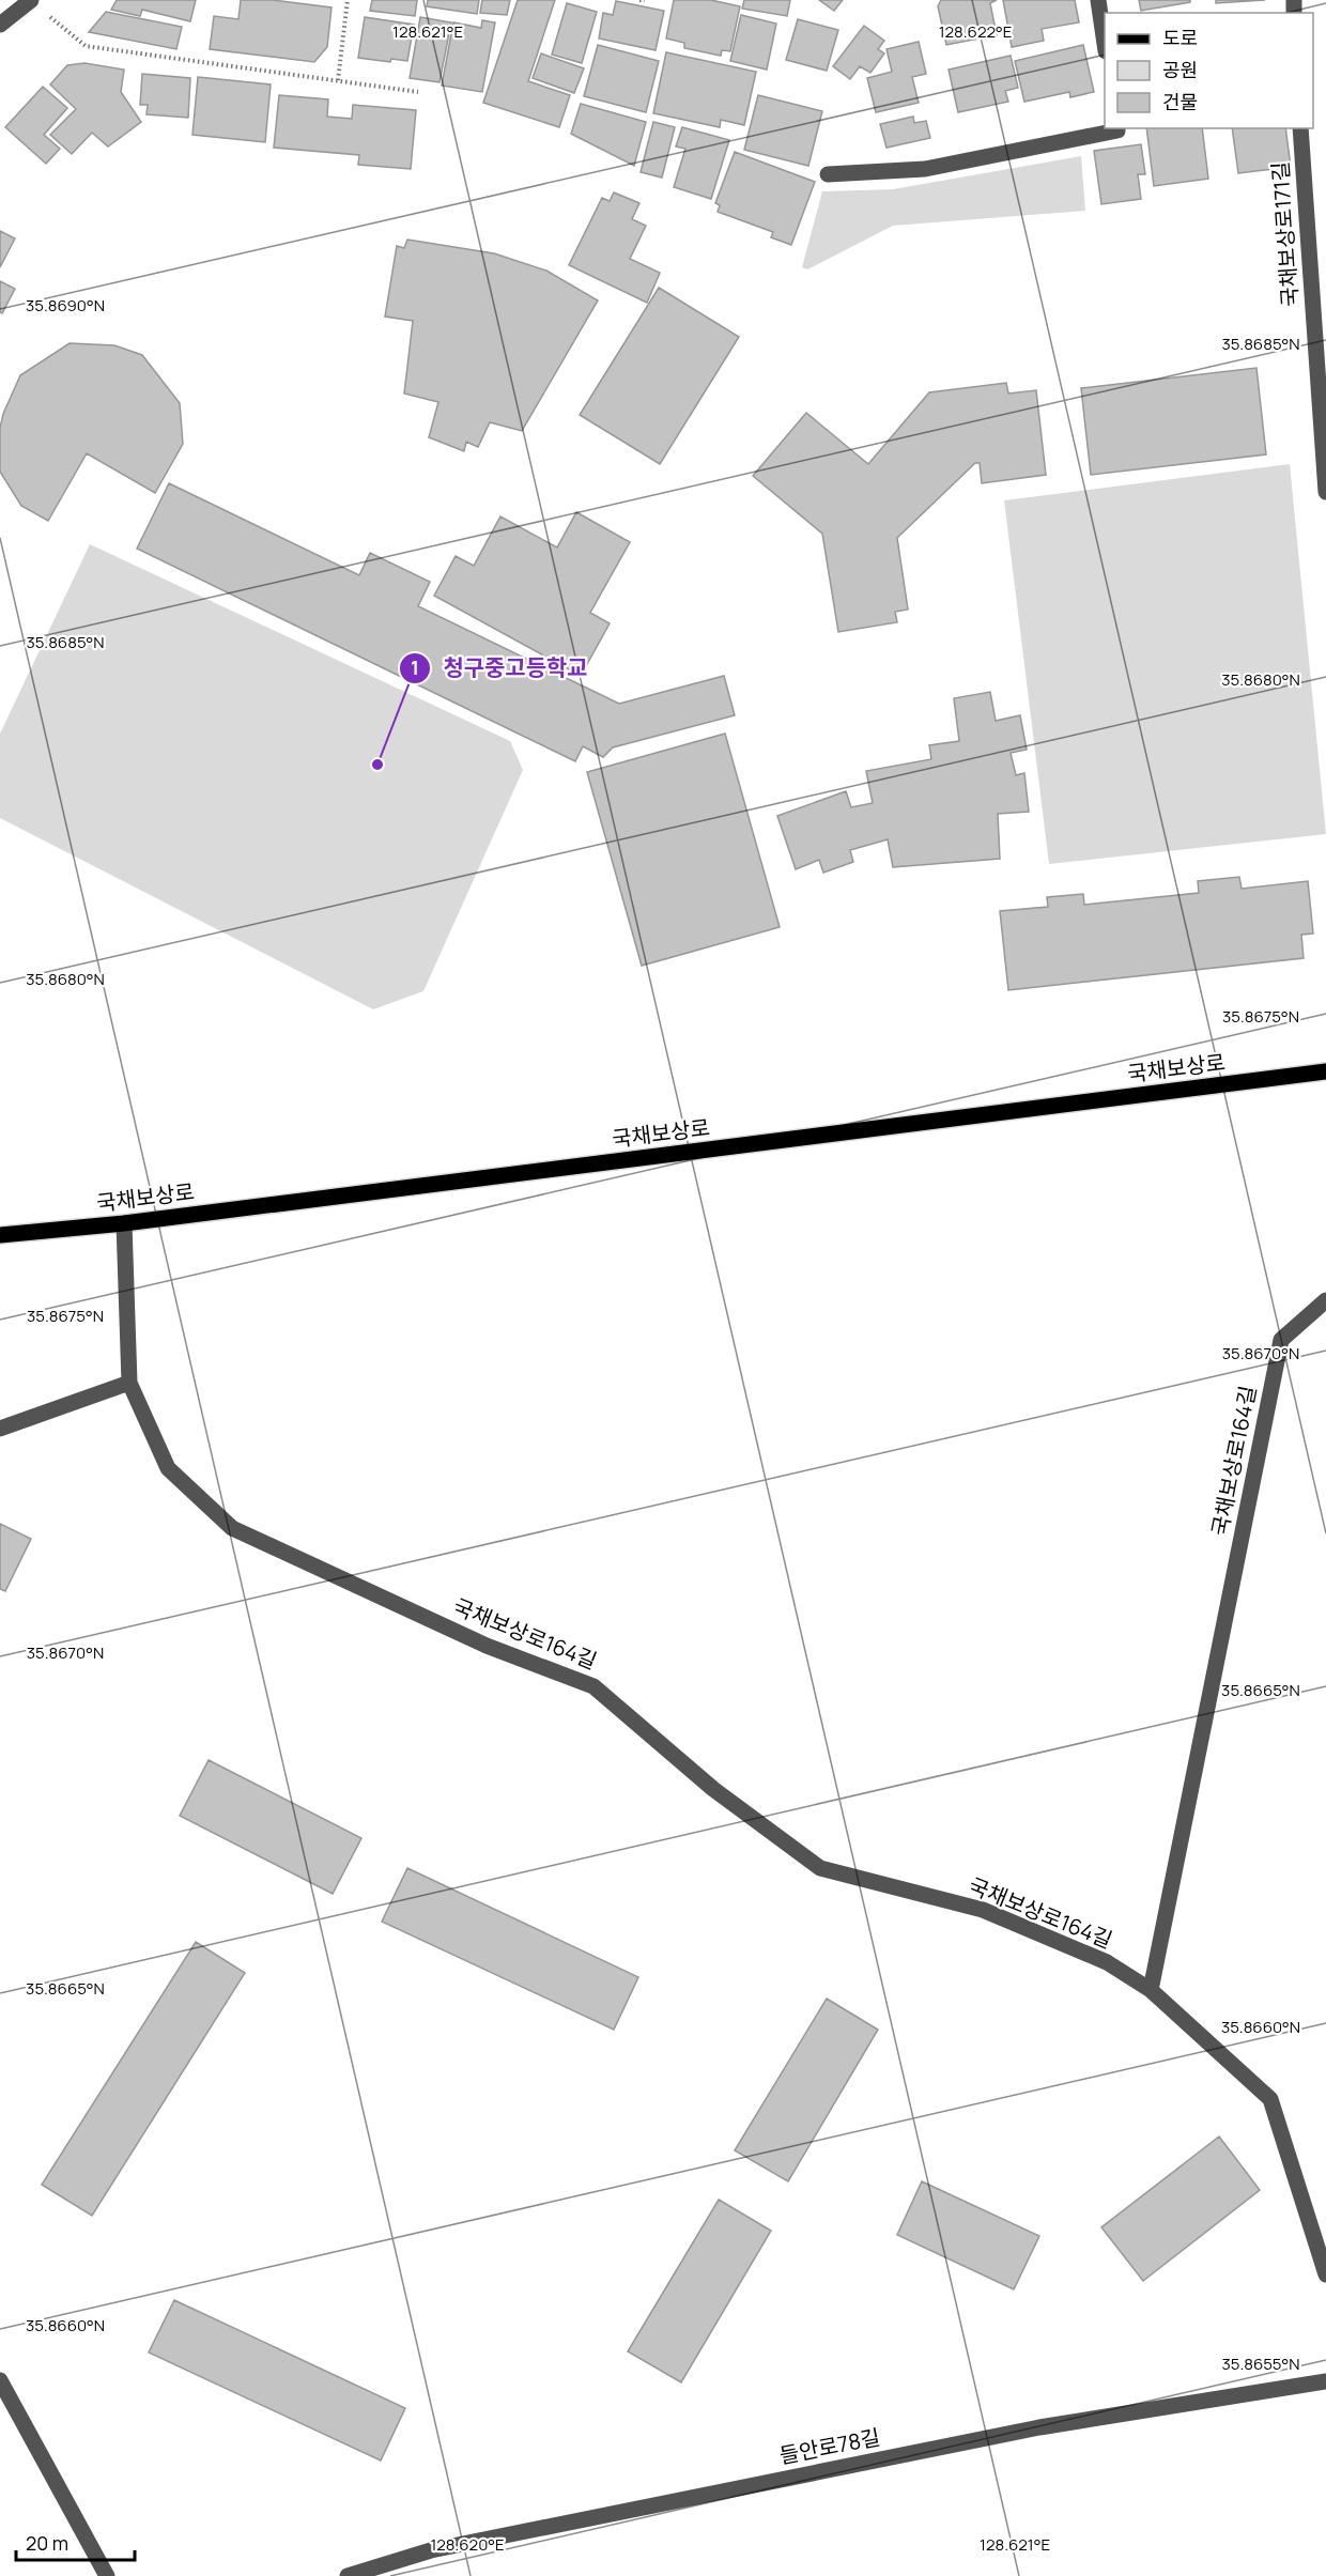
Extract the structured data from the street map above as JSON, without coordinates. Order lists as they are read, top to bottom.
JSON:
{
  "streets": {
    "main road": ["국채보상로"],
    "street": ["국채보상로171길", "국채보상로164길", "들안로78길"]
  },
  "crossings": [
    ["국채보상로", "국채보상로164길"]
  ],
  "places": ["청구중고등학교"],
  "legend": ["도로", "공원", "건물"],
  "scale_bar": "20 m",
  "coordinates": [
    "128.621°E",
    "128.622°E",
    "35.8690°N",
    "35.8685°N",
    "35.8680°N",
    "35.8675°N",
    "35.8670°N",
    "35.8665°N",
    "35.8660°N",
    "35.8655°N",
    "128.620°E"
  ]
}
